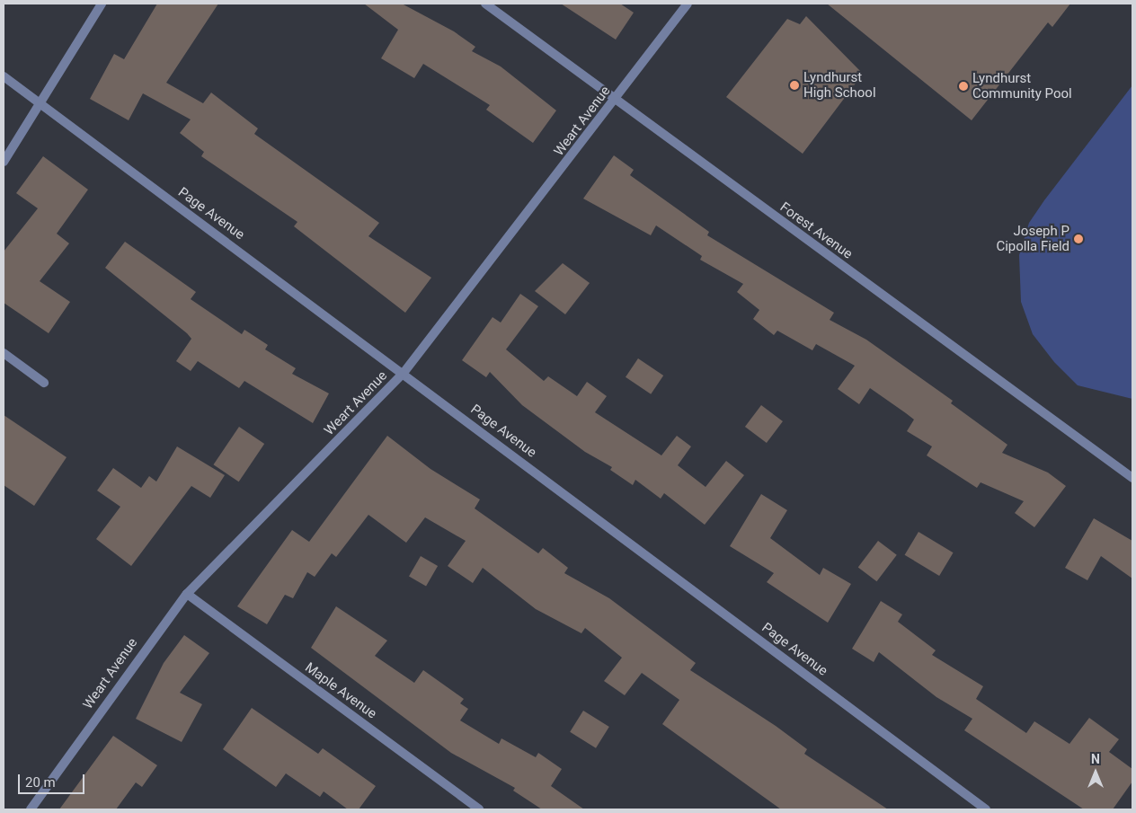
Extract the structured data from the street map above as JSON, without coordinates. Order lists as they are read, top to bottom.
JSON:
{
  "streets": {
    "street": [
      "Weart Avenue",
      "Page Avenue",
      "Forest Avenue",
      "Maple Avenue"
    ]
  },
  "crossings": [
    ["Weart Avenue", "Page Avenue"],
    ["Weart Avenue", "Forest Avenue"],
    ["Weart Avenue", "Maple Avenue"]
  ],
  "places": ["Lyndhurst High School", "Lyndhurst Community Pool", "Joseph P Cipolla Field"],
  "scale_bar": "20 m",
  "north": "top"
}
